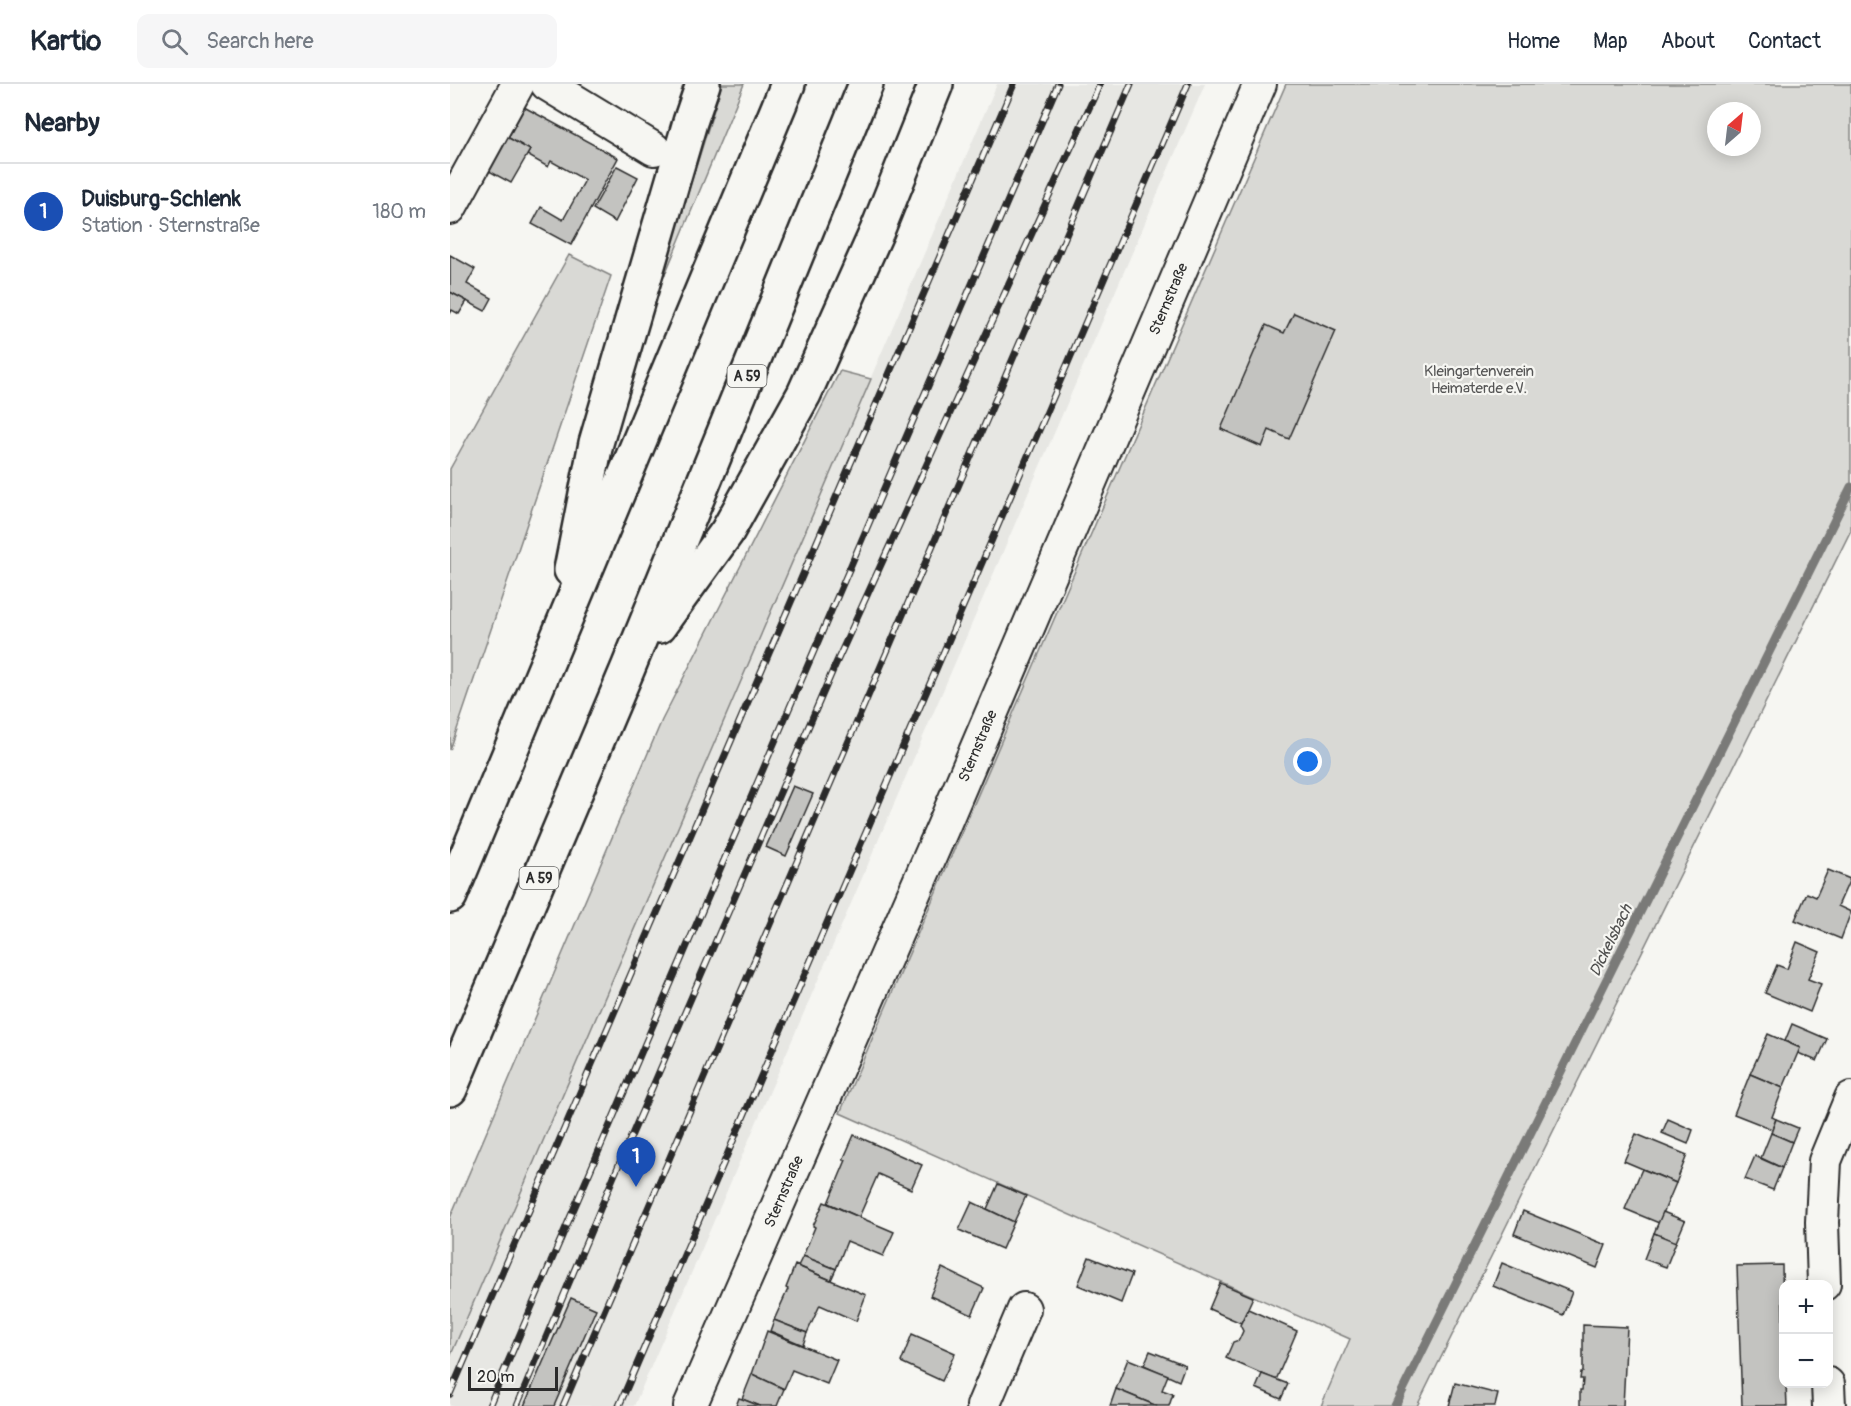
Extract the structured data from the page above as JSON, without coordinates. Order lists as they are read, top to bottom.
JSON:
{
  "streets": {
    "highway": ["A 59"],
    "street": ["Sternstraße"]
  },
  "water": ["Dickelsbach"],
  "parks": ["Kleingartenverein Heimaterde e.V."],
  "scale_bar": "20 m",
  "north": "top right",
  "page": {
    "header": "Kartio",
    "search": "Search here",
    "nav": [
      "Home",
      "Map",
      "About",
      "Contact"
    ],
    "heading": "Nearby",
    "list": [
      {
        "mark": "1",
        "name": "Duisburg-Schlenk",
        "note": "Station · Sternstraße",
        "value": "180 m"
      }
    ],
    "pins": "1",
    "map_buttons": ["+", "−"],
    "scale": "20 m"
  }
}
